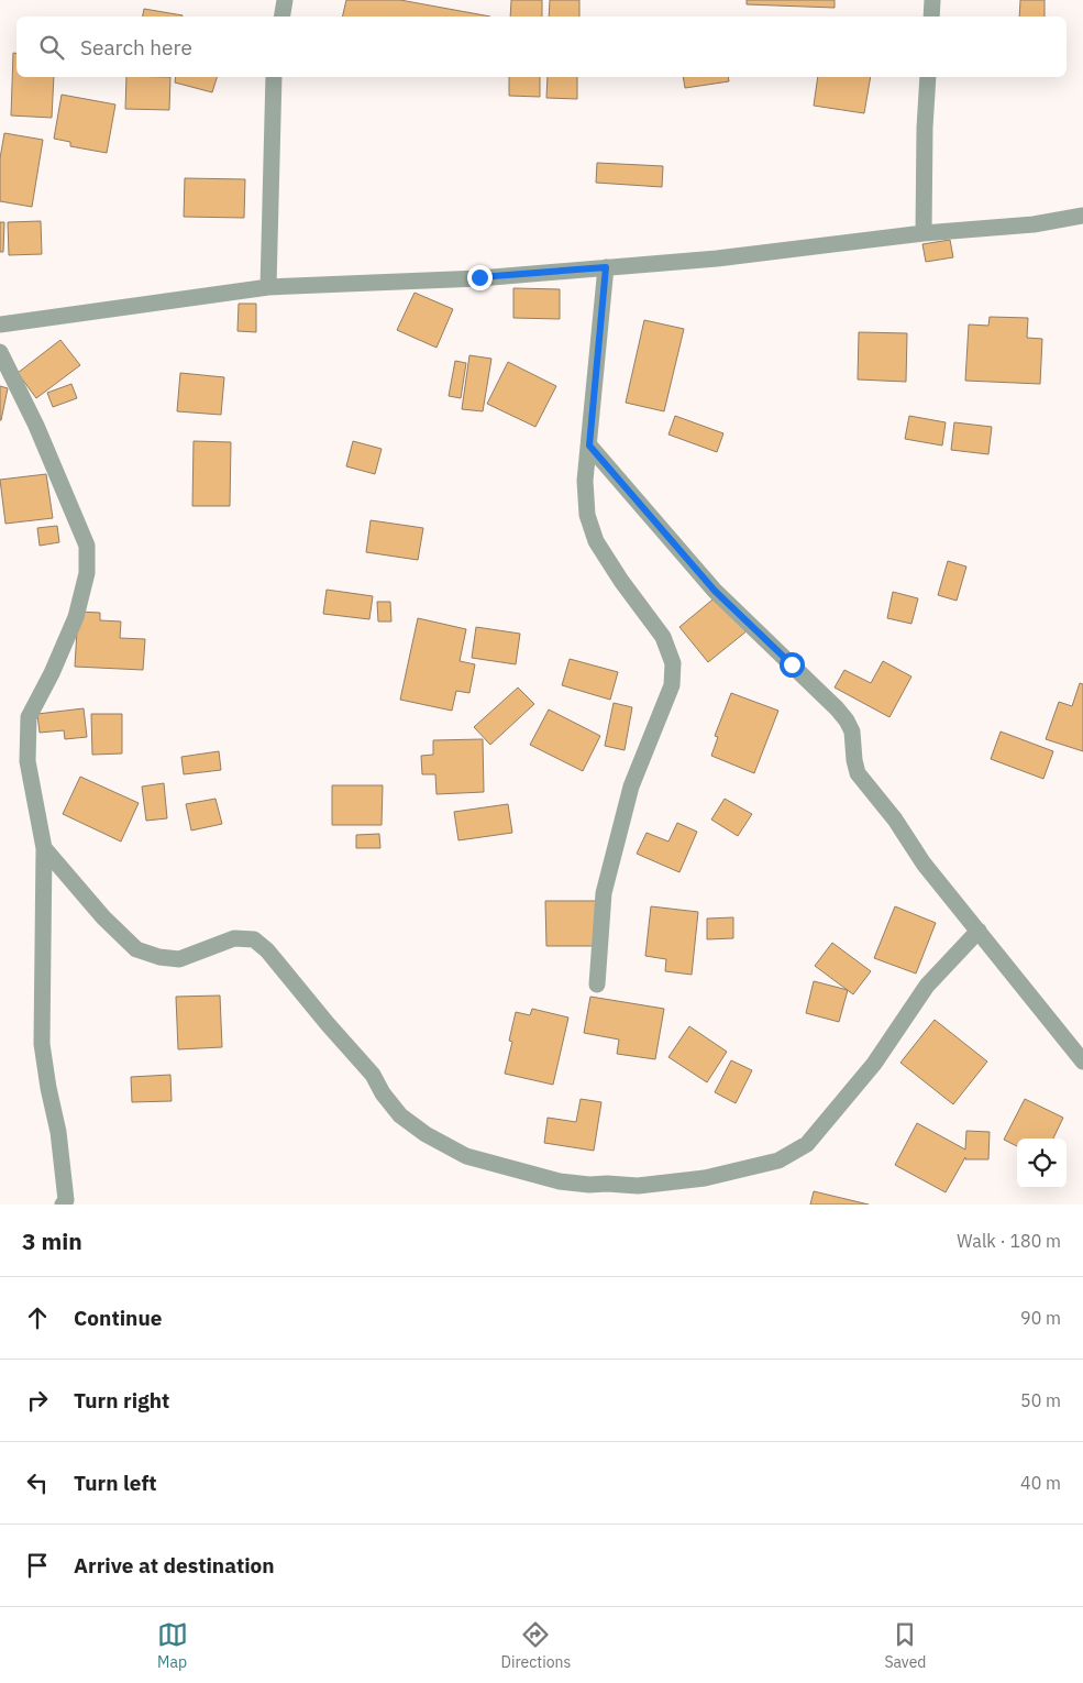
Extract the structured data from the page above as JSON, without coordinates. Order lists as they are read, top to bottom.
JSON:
{
  "page": {
    "search": "Search here",
    "heading": ["3 min", "Walk · 180 m"],
    "list": [
      ["Continue", "90 m"],
      ["Turn right", "50 m"],
      ["Turn left", "40 m"],
      "Arrive at destination"
    ],
    "nav": ["Map", "Directions", "Saved"]
  }
}
